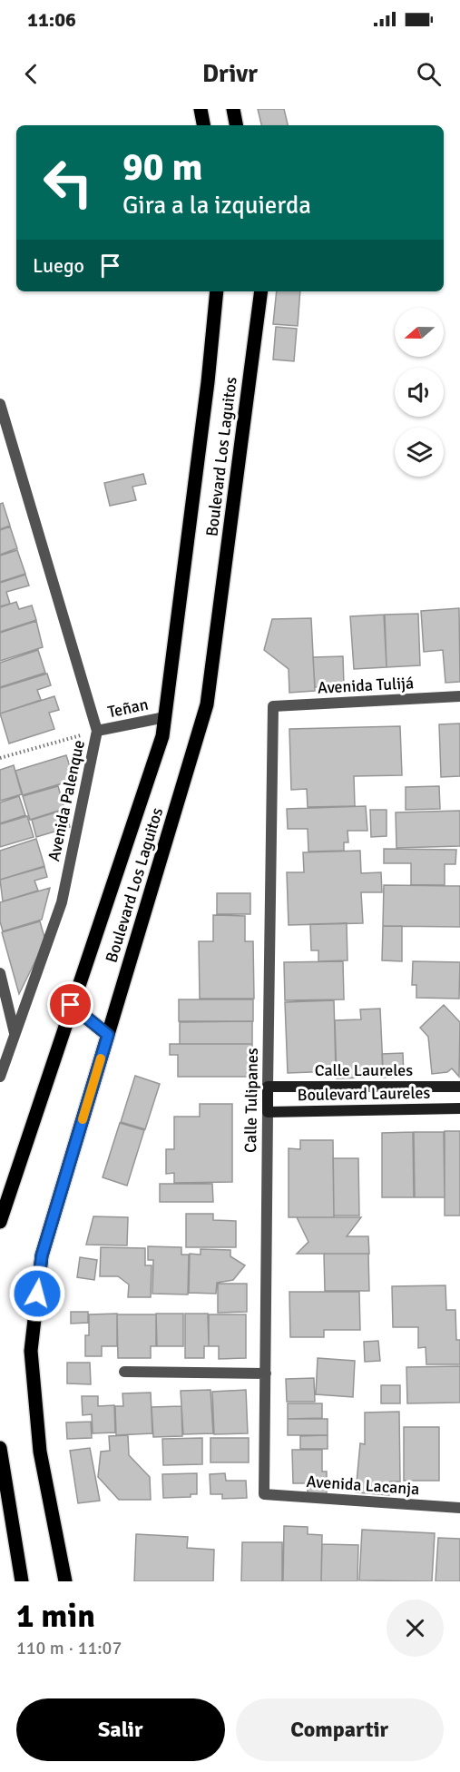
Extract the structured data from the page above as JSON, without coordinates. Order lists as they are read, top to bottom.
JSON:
{
  "streets": {
    "main road": ["Boulevard Los Laguitos"],
    "street": [
      "Avenida Tulijá",
      "Teñan",
      "Avenida Palenque",
      "Calle Laureles",
      "Boulevard Laureles",
      "Calle Tulipanes",
      "Avenida Lacanja"
    ]
  },
  "crossings": [
    ["Boulevard Los Laguitos", "Teñan"],
    ["Avenida Tulijá", "Calle Tulipanes"],
    ["Teñan", "Avenida Palenque"],
    ["Calle Laureles", "Calle Tulipanes"],
    ["Boulevard Laureles", "Calle Tulipanes"],
    ["Calle Tulipanes", "Avenida Lacanja"]
  ],
  "north": "left",
  "page": {
    "status": "11:06",
    "header": "Drivr",
    "turn": ["90 m", "Gira a la izquierda"],
    "then": "Luego",
    "heading": ["1 min", "110 m · 11:07"],
    "buttons": ["Salir", "Compartir"]
  }
}
